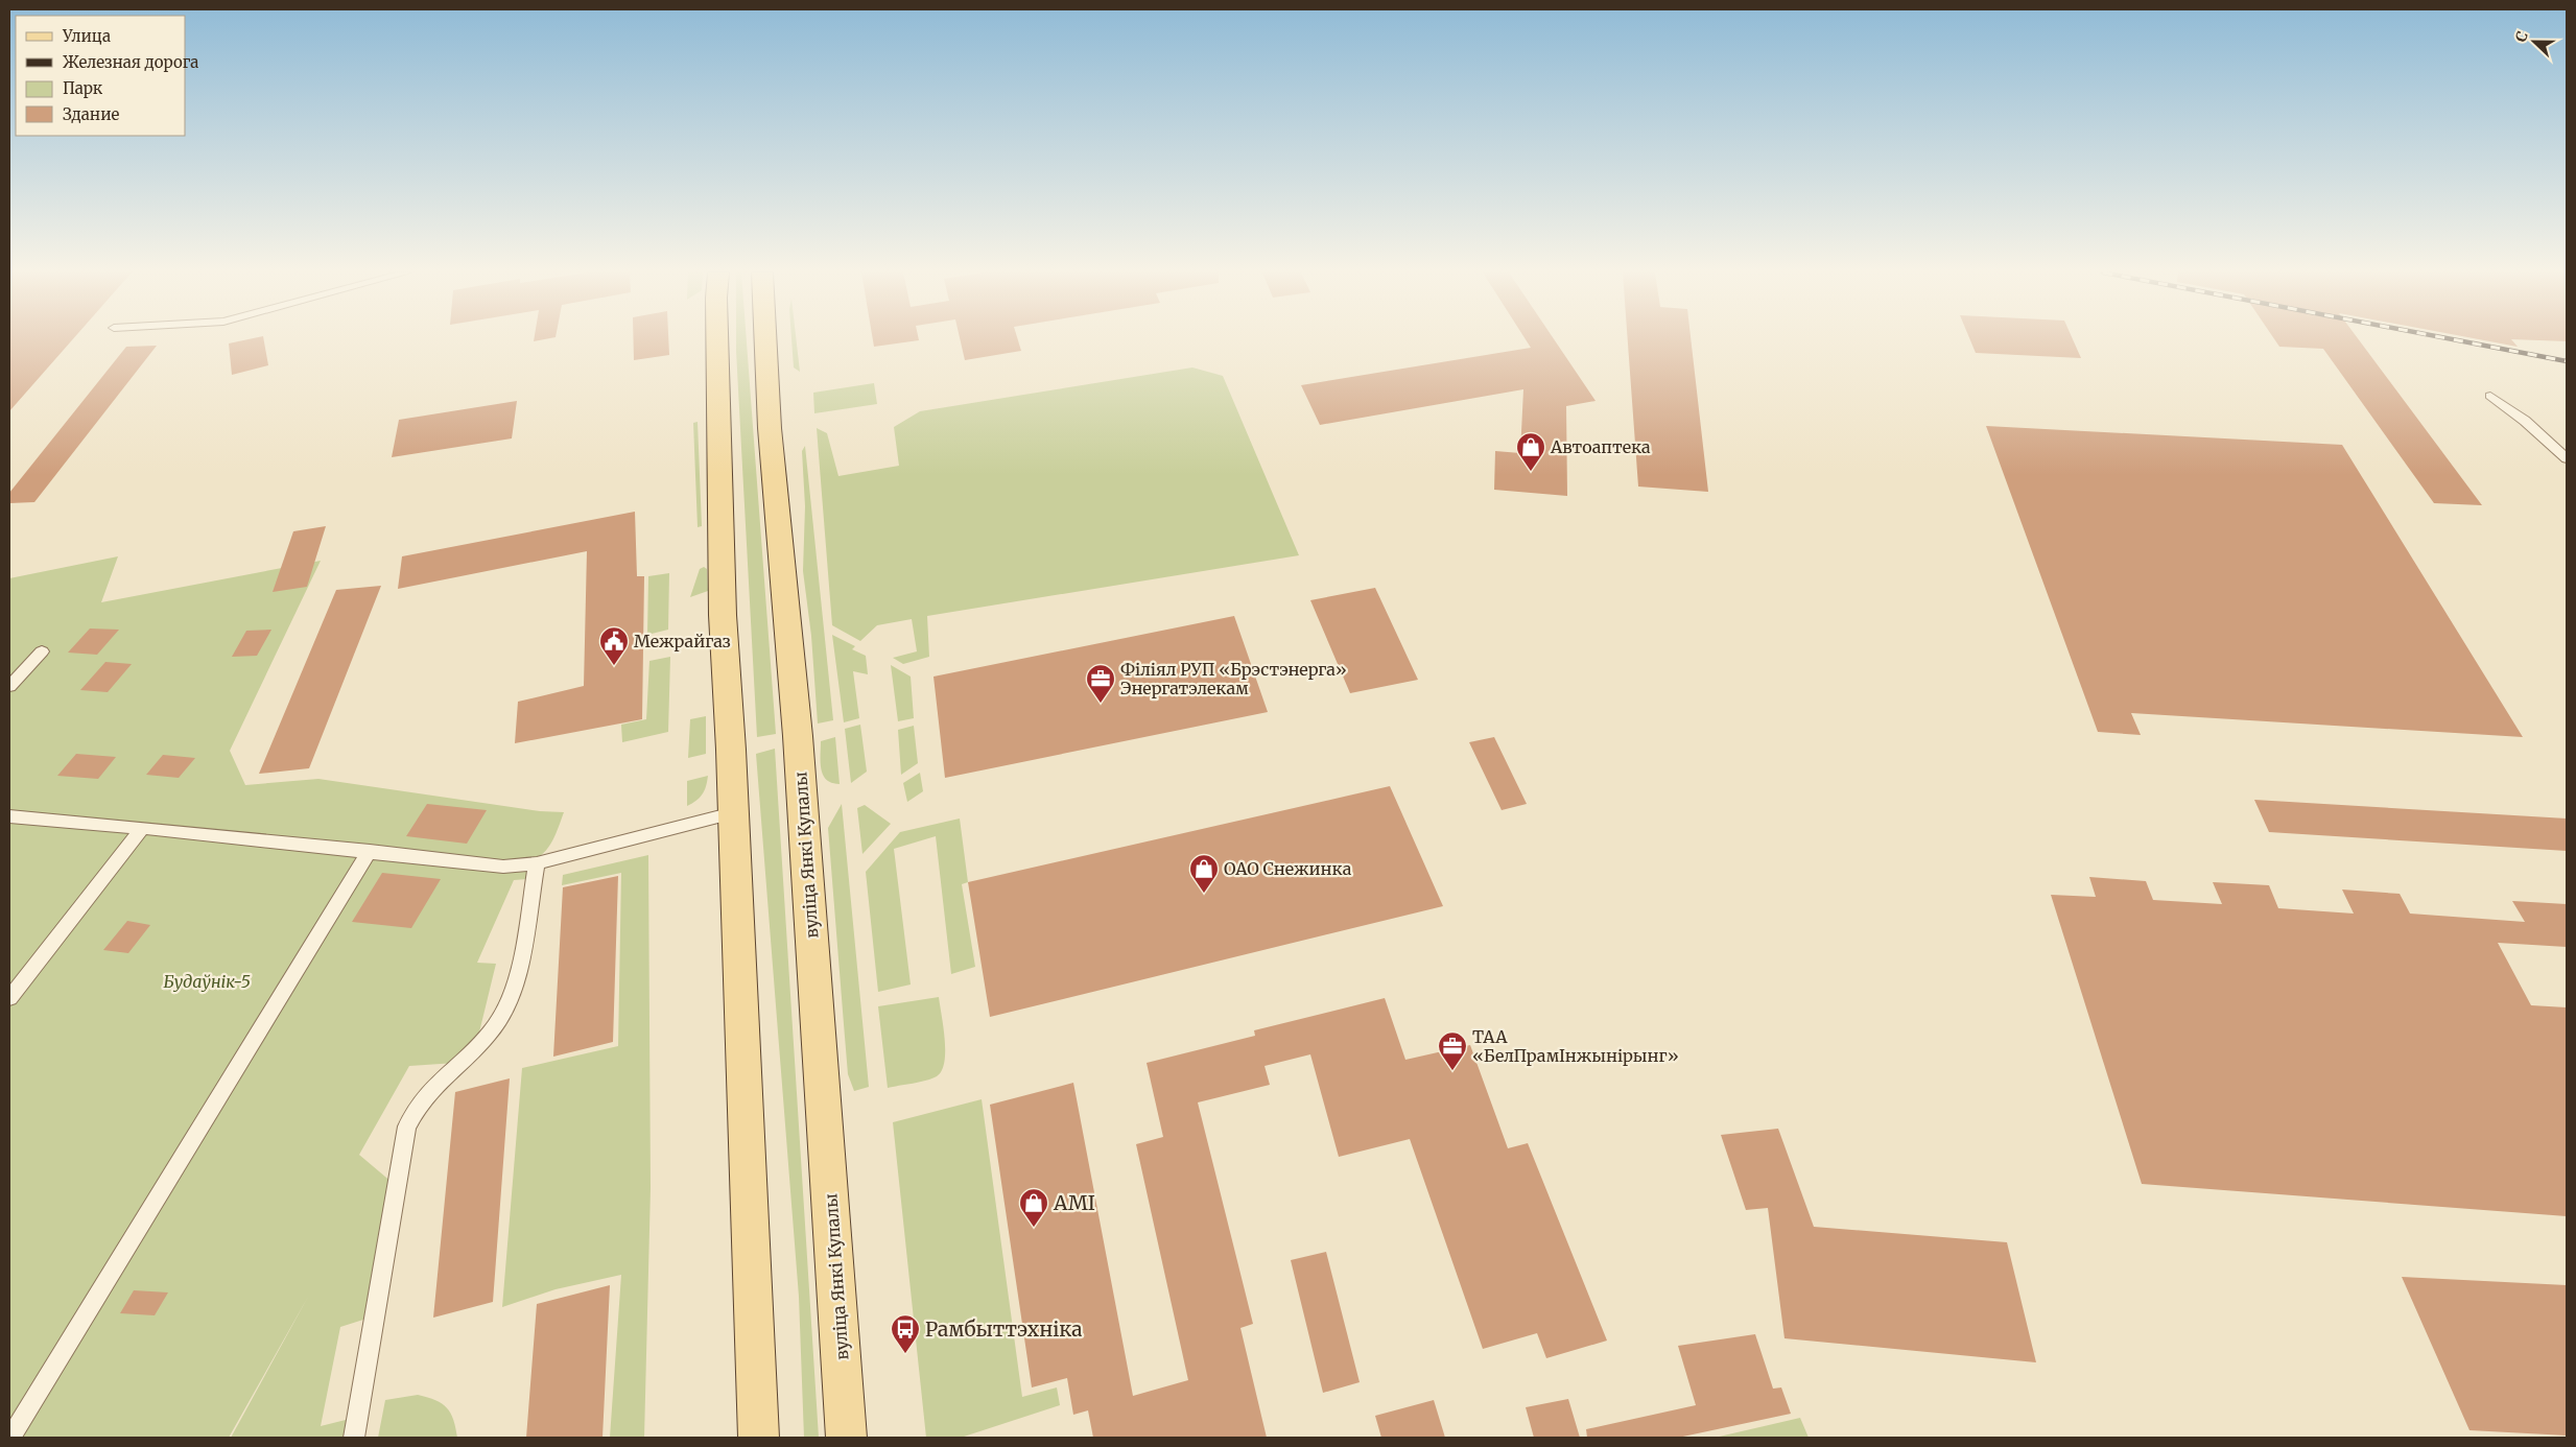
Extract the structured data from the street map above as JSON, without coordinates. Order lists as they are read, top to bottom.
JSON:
{
  "streets": {
    "main road": ["вуліца Янкі Купалы"]
  },
  "parks": ["Будаўнік-5"],
  "places": {
    "shop": ["Автоаптека", "ОАО Снежинка", "AMI"],
    "public building": ["Межрайгаз"],
    "office": ["Філіял РУП «Брэстэнерга» Энергатэлекам", "ТАА «БелПрамІнжынірынг»"],
    "bus stop": ["Рамбыттэхніка"]
  },
  "legend": [
    "Улица",
    "Железная дорога",
    "Парк",
    "Здание"
  ],
  "north": "left"
}
